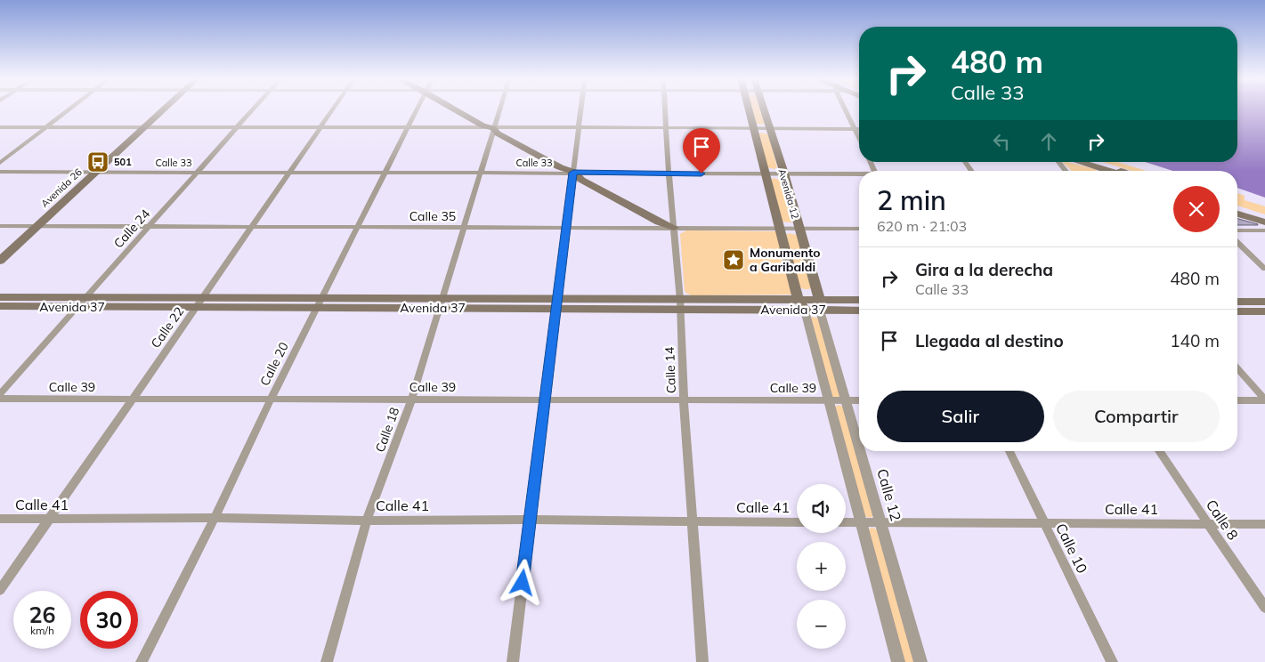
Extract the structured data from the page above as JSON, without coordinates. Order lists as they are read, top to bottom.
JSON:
{
  "streets": {
    "main road": ["Avenida 26", "Avenida 12", "Avenida 37"],
    "street": [
      "Calle 33",
      "Calle 35",
      "Calle 24",
      "Calle 22",
      "Calle 20",
      "Calle 14",
      "Calle 39",
      "Calle 18",
      "Calle 12",
      "Calle 41",
      "Calle 8",
      "Calle 10"
    ]
  },
  "crossings": [
    ["Calle 33", "Avenida 26"],
    ["Calle 33", "Avenida 12"],
    ["Calle 33", "Calle 24"],
    ["Calle 33", "Calle 22"],
    ["Calle 33", "Calle 20"],
    ["Calle 33", "Calle 14"],
    ["Calle 33", "Calle 18"],
    ["Avenida 26", "Calle 35"],
    ["Avenida 12", "Calle 35"],
    ["Avenida 12", "Avenida 37"],
    ["Avenida 12", "Calle 12"],
    ["Calle 35", "Calle 24"],
    ["Calle 35", "Calle 22"],
    ["Calle 35", "Calle 20"],
    ["Calle 35", "Calle 14"],
    ["Calle 35", "Calle 18"],
    ["Calle 24", "Avenida 37"],
    ["Avenida 37", "Calle 22"],
    ["Avenida 37", "Calle 20"],
    ["Avenida 37", "Calle 14"],
    ["Avenida 37", "Calle 18"],
    ["Avenida 37", "Calle 12"],
    ["Calle 22", "Calle 39"],
    ["Calle 22", "Calle 41"],
    ["Calle 20", "Calle 39"],
    ["Calle 20", "Calle 41"],
    ["Calle 14", "Calle 39"],
    ["Calle 14", "Calle 41"],
    ["Calle 39", "Calle 18"],
    ["Calle 39", "Calle 12"],
    ["Calle 18", "Calle 41"],
    ["Calle 12", "Calle 41"],
    ["Calle 41", "Calle 8"],
    ["Calle 41", "Calle 10"]
  ],
  "places": {
    "bus stop": ["501"],
    "place": ["Monumento a Garibaldi"]
  },
  "page": {
    "turn": ["480 m", "Calle 33"],
    "heading": ["2 min", "620 m · 21:03"],
    "list": [
      {
        "name": "Gira a la derecha",
        "note": "Calle 33",
        "value": "480 m"
      },
      {
        "name": "Llegada al destino",
        "value": "140 m"
      }
    ],
    "buttons": ["Salir", "Compartir"],
    "map_buttons": ["+", "−"],
    "speed": "26 km/h",
    "limit": "30"
  }
}
